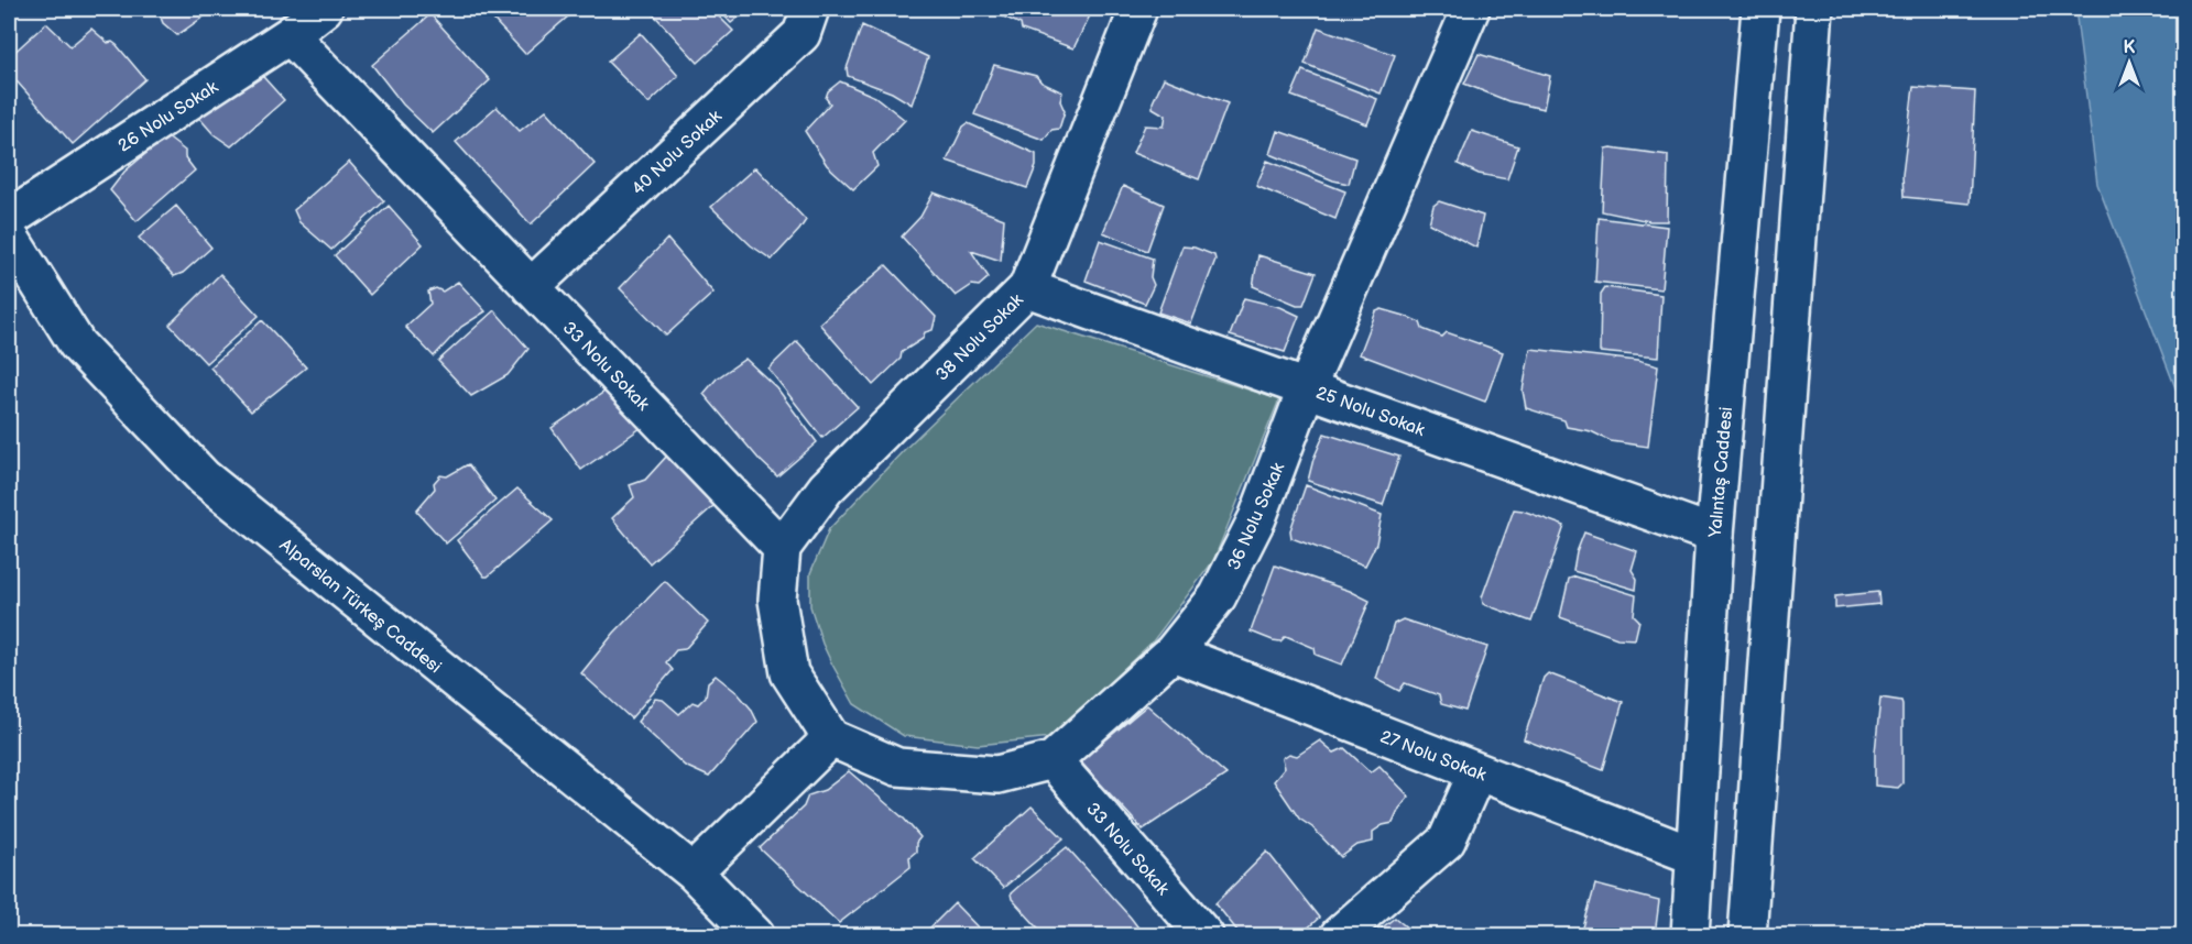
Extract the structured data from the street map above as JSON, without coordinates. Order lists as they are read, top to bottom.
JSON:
{
  "streets": {
    "street": [
      "26 Nolu Sokak",
      "40 Nolu Sokak",
      "38 Nolu Sokak",
      "33 Nolu Sokak",
      "25 Nolu Sokak",
      "Yalıntaş Caddesi",
      "36 Nolu Sokak",
      "Alparslan Türkeş Caddesi",
      "27 Nolu Sokak"
    ]
  },
  "crossings": [
    ["26 Nolu Sokak", "33 Nolu Sokak"],
    ["40 Nolu Sokak", "33 Nolu Sokak"],
    ["38 Nolu Sokak", "33 Nolu Sokak"],
    ["38 Nolu Sokak", "25 Nolu Sokak"],
    ["33 Nolu Sokak", "36 Nolu Sokak"],
    ["25 Nolu Sokak", "Yalıntaş Caddesi"],
    ["25 Nolu Sokak", "36 Nolu Sokak"],
    ["Yalıntaş Caddesi", "27 Nolu Sokak"],
    ["36 Nolu Sokak", "27 Nolu Sokak"]
  ],
  "north": "top"
}
